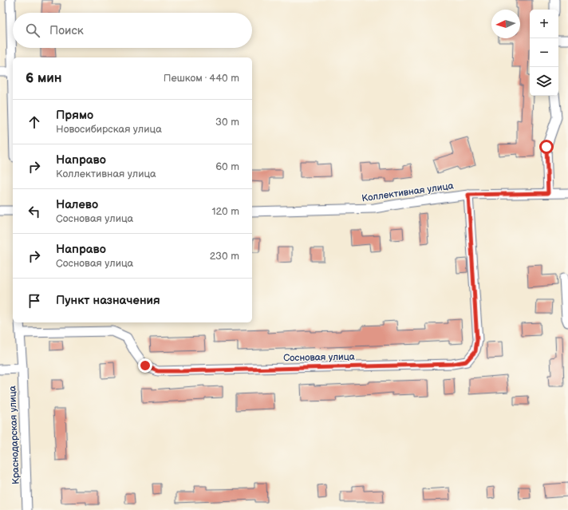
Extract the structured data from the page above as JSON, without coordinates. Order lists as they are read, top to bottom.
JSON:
{
  "streets": {
    "street": ["Коллективная улица", "Сосновая улица", "Краснодарская улица"]
  },
  "crossings": [
    ["Коллективная улица", "Сосновая улица"],
    ["Сосновая улица", "Краснодарская улица"]
  ],
  "north": "left",
  "page": {
    "map_buttons": ["+", "−"],
    "search": "Поиск",
    "heading": ["6 мин", "Пешком · 440 m"],
    "list": [
      ["Прямо", "Новосибирская улица", "30 m"],
      ["Направо", "Коллективная улица", "60 m"],
      ["Налево", "Сосновая улица", "120 m"],
      ["Направо", "Сосновая улица", "230 m"],
      "Пункт назначения"
    ]
  }
}
